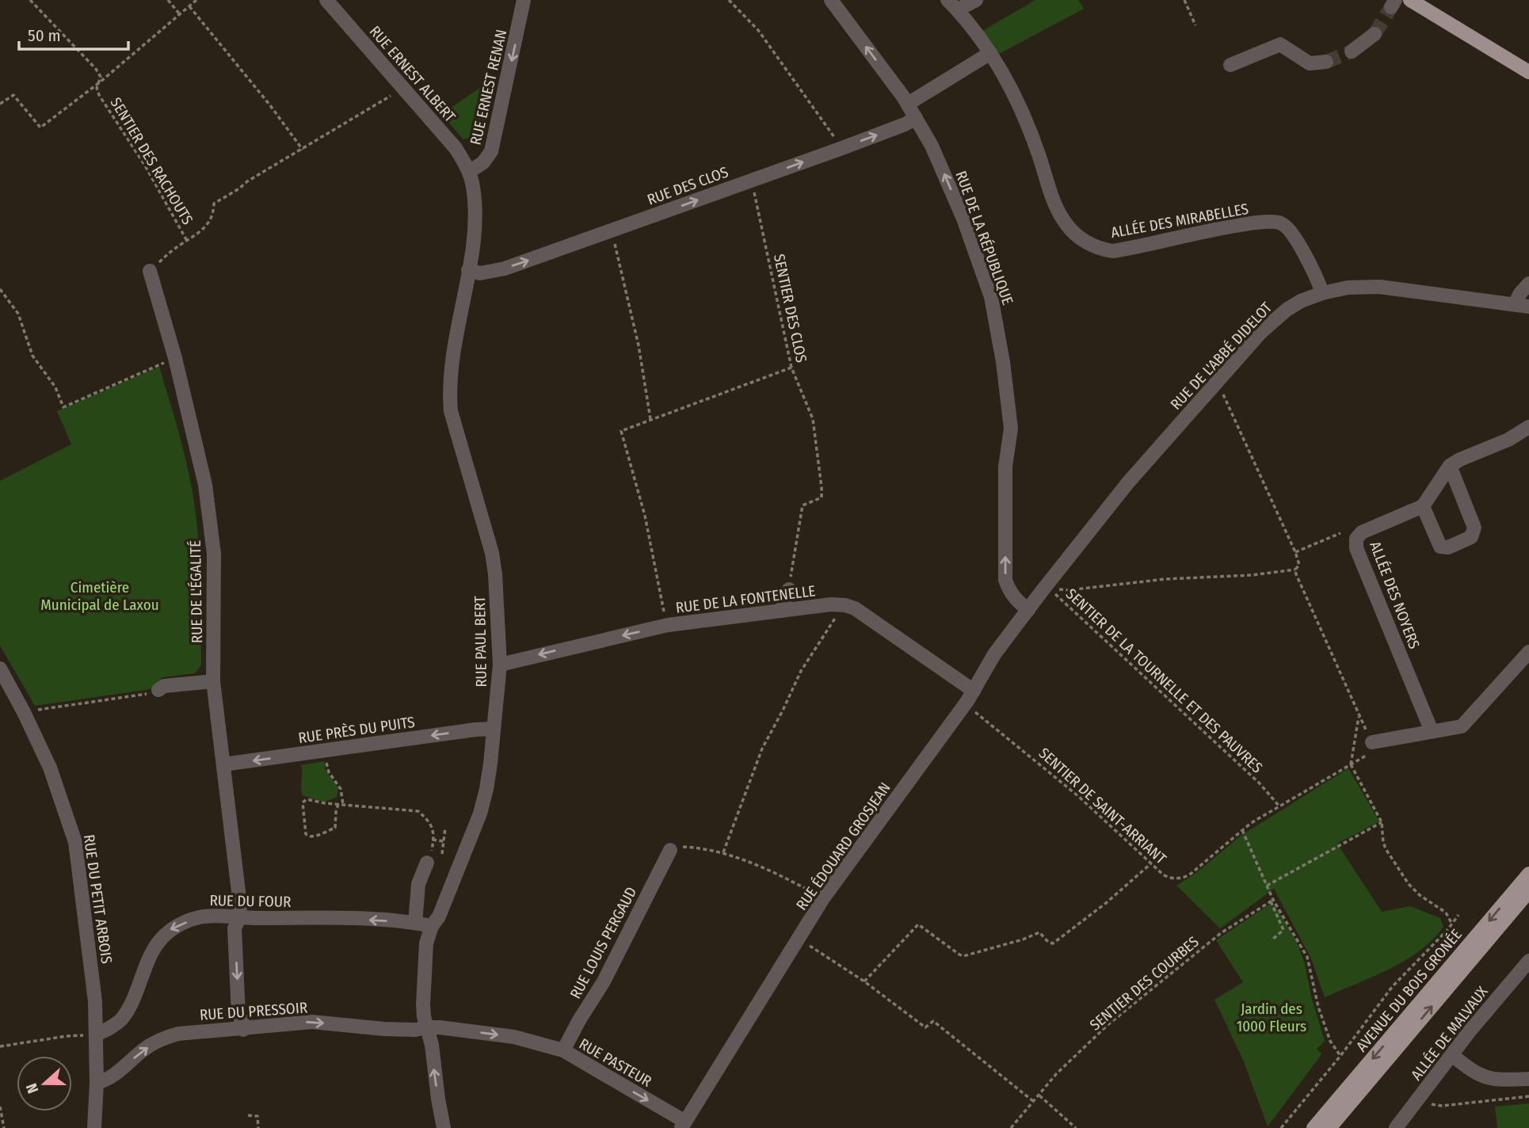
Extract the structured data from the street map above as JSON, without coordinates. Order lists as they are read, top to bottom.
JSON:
{
  "streets": {
    "main road": ["AVENUE DU BOIS GRONÉE"],
    "street": [
      "RUE ERNEST ALBERT",
      "RUE ERNEST RENAN",
      "RUE DES CLOS",
      "ALLÉE DES MIRABELLES",
      "RUE DE LA RÉPUBLIQUE",
      "RUE DE L'ABBÉ DIDELOT",
      "RUE DE L'ÉGALITÉ",
      "ALLÉE DES NOYERS",
      "RUE DE LA FONTENELLE",
      "RUE PAUL BERT",
      "RUE PRÈS DU PUITS",
      "RUE ÉDOUARD GROSJEAN",
      "RUE DU PETIT ARBOIS",
      "RUE DU FOUR",
      "RUE LOUIS PERGAUD",
      "RUE DU PRESSOIR",
      "ALLÉE DE MALVAUX",
      "RUE PASTEUR"
    ],
    "path": [
      "SENTIER DES RACHOUTS",
      "SENTIER DES CLOS",
      "SENTIER DE LA TOURNELLE ET DES PAUVRES",
      "SENTIER DE SAINT-ARRIANT",
      "SENTIER DES COURBES"
    ]
  },
  "crossings": [
    ["RUE ERNEST ALBERT", "RUE ERNEST RENAN"],
    ["RUE ERNEST ALBERT", "RUE DES CLOS"],
    ["RUE ERNEST ALBERT", "RUE PAUL BERT"],
    ["RUE DES CLOS", "RUE DE LA RÉPUBLIQUE"],
    ["RUE DES CLOS", "SENTIER DES CLOS"],
    ["RUE DES CLOS", "RUE PAUL BERT"],
    ["ALLÉE DES MIRABELLES", "RUE DE L'ABBÉ DIDELOT"],
    ["RUE DE LA RÉPUBLIQUE", "RUE ÉDOUARD GROSJEAN"],
    ["RUE DE L'ABBÉ DIDELOT", "RUE ÉDOUARD GROSJEAN"],
    ["RUE DE L'ÉGALITÉ", "RUE PRÈS DU PUITS"],
    ["RUE DE L'ÉGALITÉ", "RUE DU FOUR"],
    ["RUE DE L'ÉGALITÉ", "RUE DU PRESSOIR"],
    ["RUE DE LA FONTENELLE", "RUE PAUL BERT"],
    ["RUE PAUL BERT", "RUE PRÈS DU PUITS"],
    ["RUE PAUL BERT", "RUE DU FOUR"],
    ["RUE PAUL BERT", "RUE DU PRESSOIR"],
    ["RUE PAUL BERT", "RUE PASTEUR"],
    ["SENTIER DE LA TOURNELLE ET DES PAUVRES", "SENTIER DE SAINT-ARRIANT"],
    ["SENTIER DE SAINT-ARRIANT", "RUE ÉDOUARD GROSJEAN"],
    ["RUE ÉDOUARD GROSJEAN", "RUE PASTEUR"],
    ["RUE DU PETIT ARBOIS", "RUE DU FOUR"],
    ["RUE DU PETIT ARBOIS", "RUE DU PRESSOIR"],
    ["RUE LOUIS PERGAUD", "RUE PASTEUR"],
    ["RUE DU PRESSOIR", "RUE PASTEUR"]
  ],
  "one_way": [
    "RUE ERNEST RENAN",
    "RUE DES CLOS",
    "RUE DE LA RÉPUBLIQUE",
    "RUE DE LA FONTENELLE",
    "RUE PRÈS DU PUITS",
    "RUE DU FOUR",
    "RUE DU PRESSOIR",
    "RUE PASTEUR"
  ],
  "parks": ["Cimetière Municipal de Laxou", "Jardin des 1000 Fleurs"],
  "scale_bar": "50 m",
  "north": "left"
}
